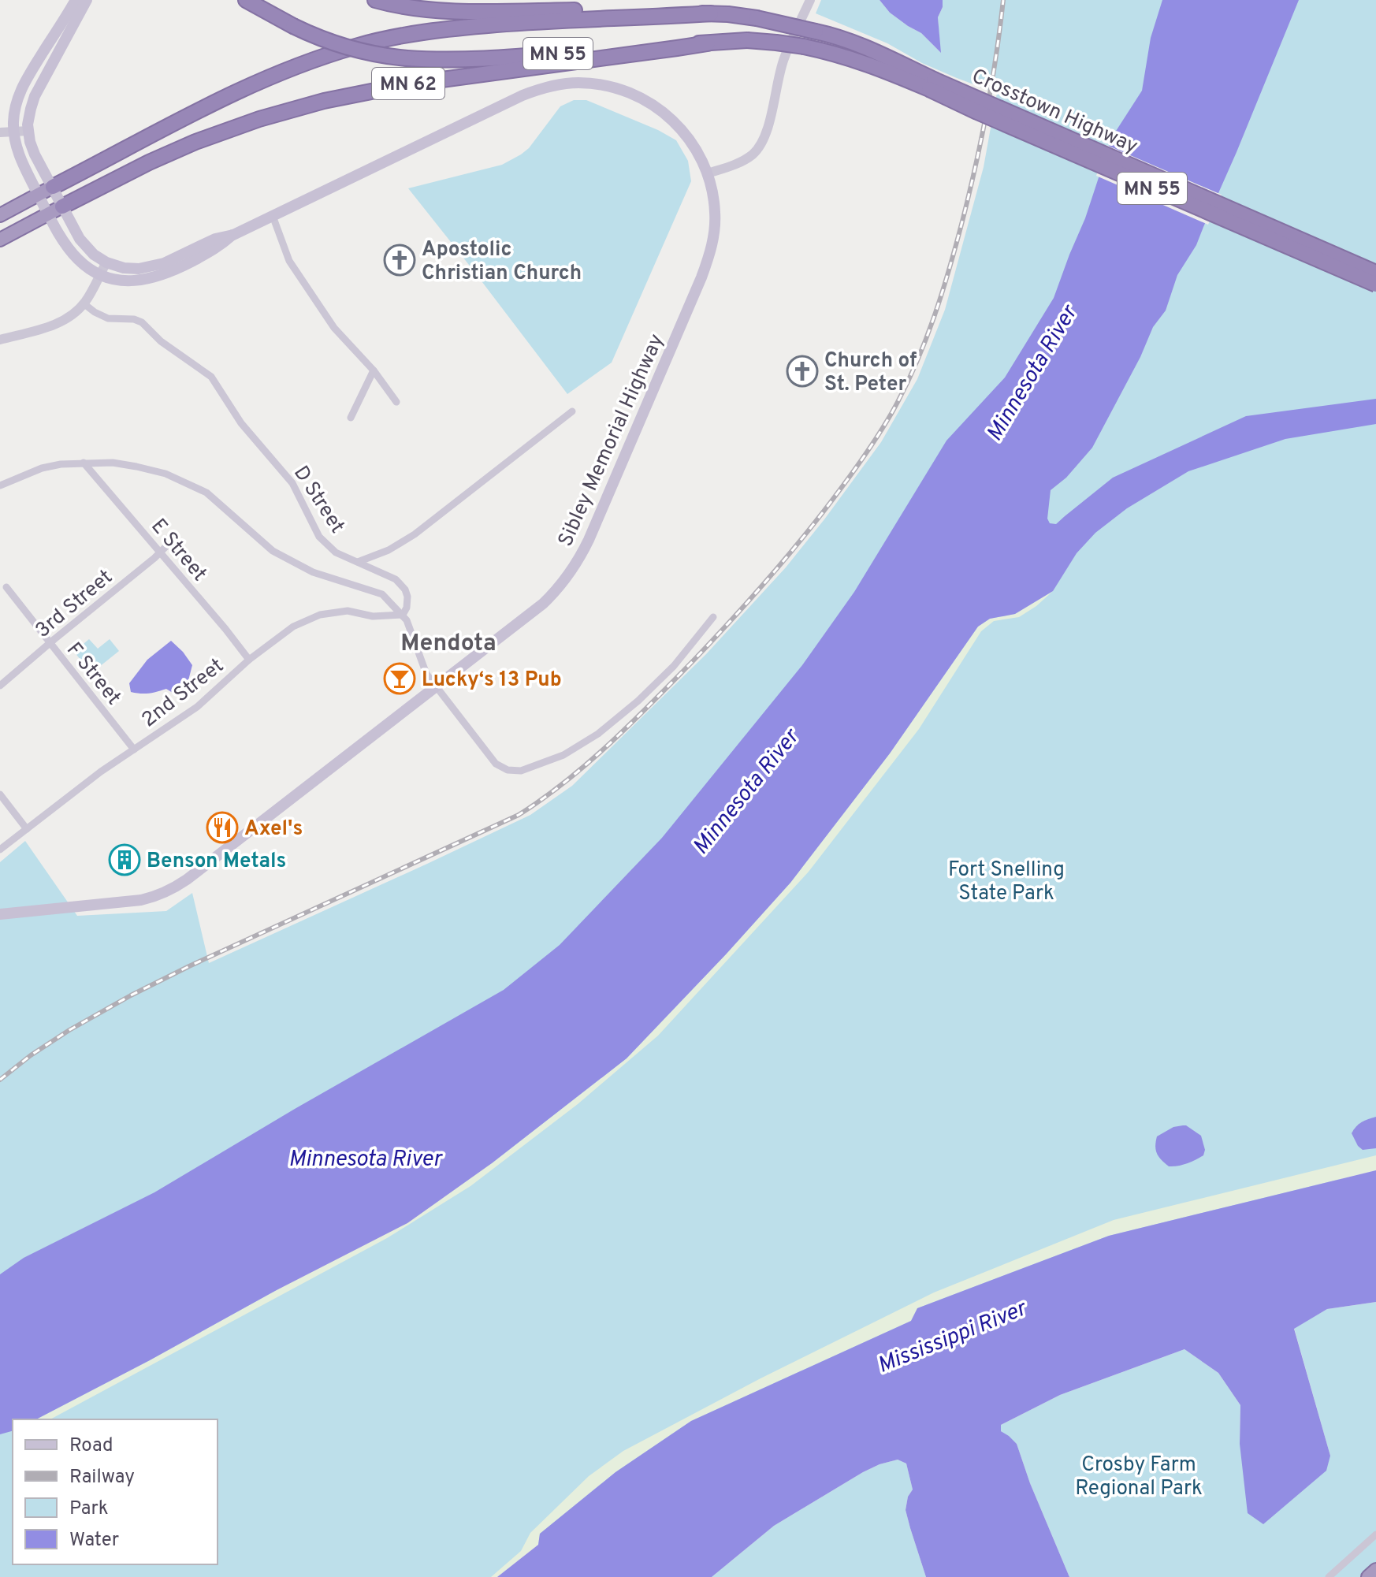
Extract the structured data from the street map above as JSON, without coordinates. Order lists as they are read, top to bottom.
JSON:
{
  "streets": {
    "highway": ["MN 55", "MN 62", "Crosstown Highway"],
    "main road": ["Sibley Memorial Highway"],
    "street": [
      "D Street",
      "E Street",
      "3rd Street",
      "F Street",
      "2nd Street"
    ]
  },
  "crossings": [
    ["MN 55", "MN 62"],
    ["MN 55", "Crosstown Highway"],
    ["MN 62", "Crosstown Highway"],
    ["Sibley Memorial Highway", "D Street"],
    ["D Street", "2nd Street"],
    ["E Street", "3rd Street"],
    ["E Street", "2nd Street"],
    ["3rd Street", "F Street"],
    ["F Street", "2nd Street"]
  ],
  "districts": ["Mendota"],
  "water": ["Minnesota River", "Mississippi River"],
  "parks": ["Fort Snelling State Park", "Crosby Farm Regional Park"],
  "places": {
    "church": ["Apostolic Christian Church", "Church of St. Peter"],
    "bar": ["Lucky‘s 13 Pub"],
    "restaurant": ["Axel's"],
    "building": ["Benson Metals"]
  },
  "legend": [
    "Road",
    "Railway",
    "Park",
    "Water"
  ]
}
